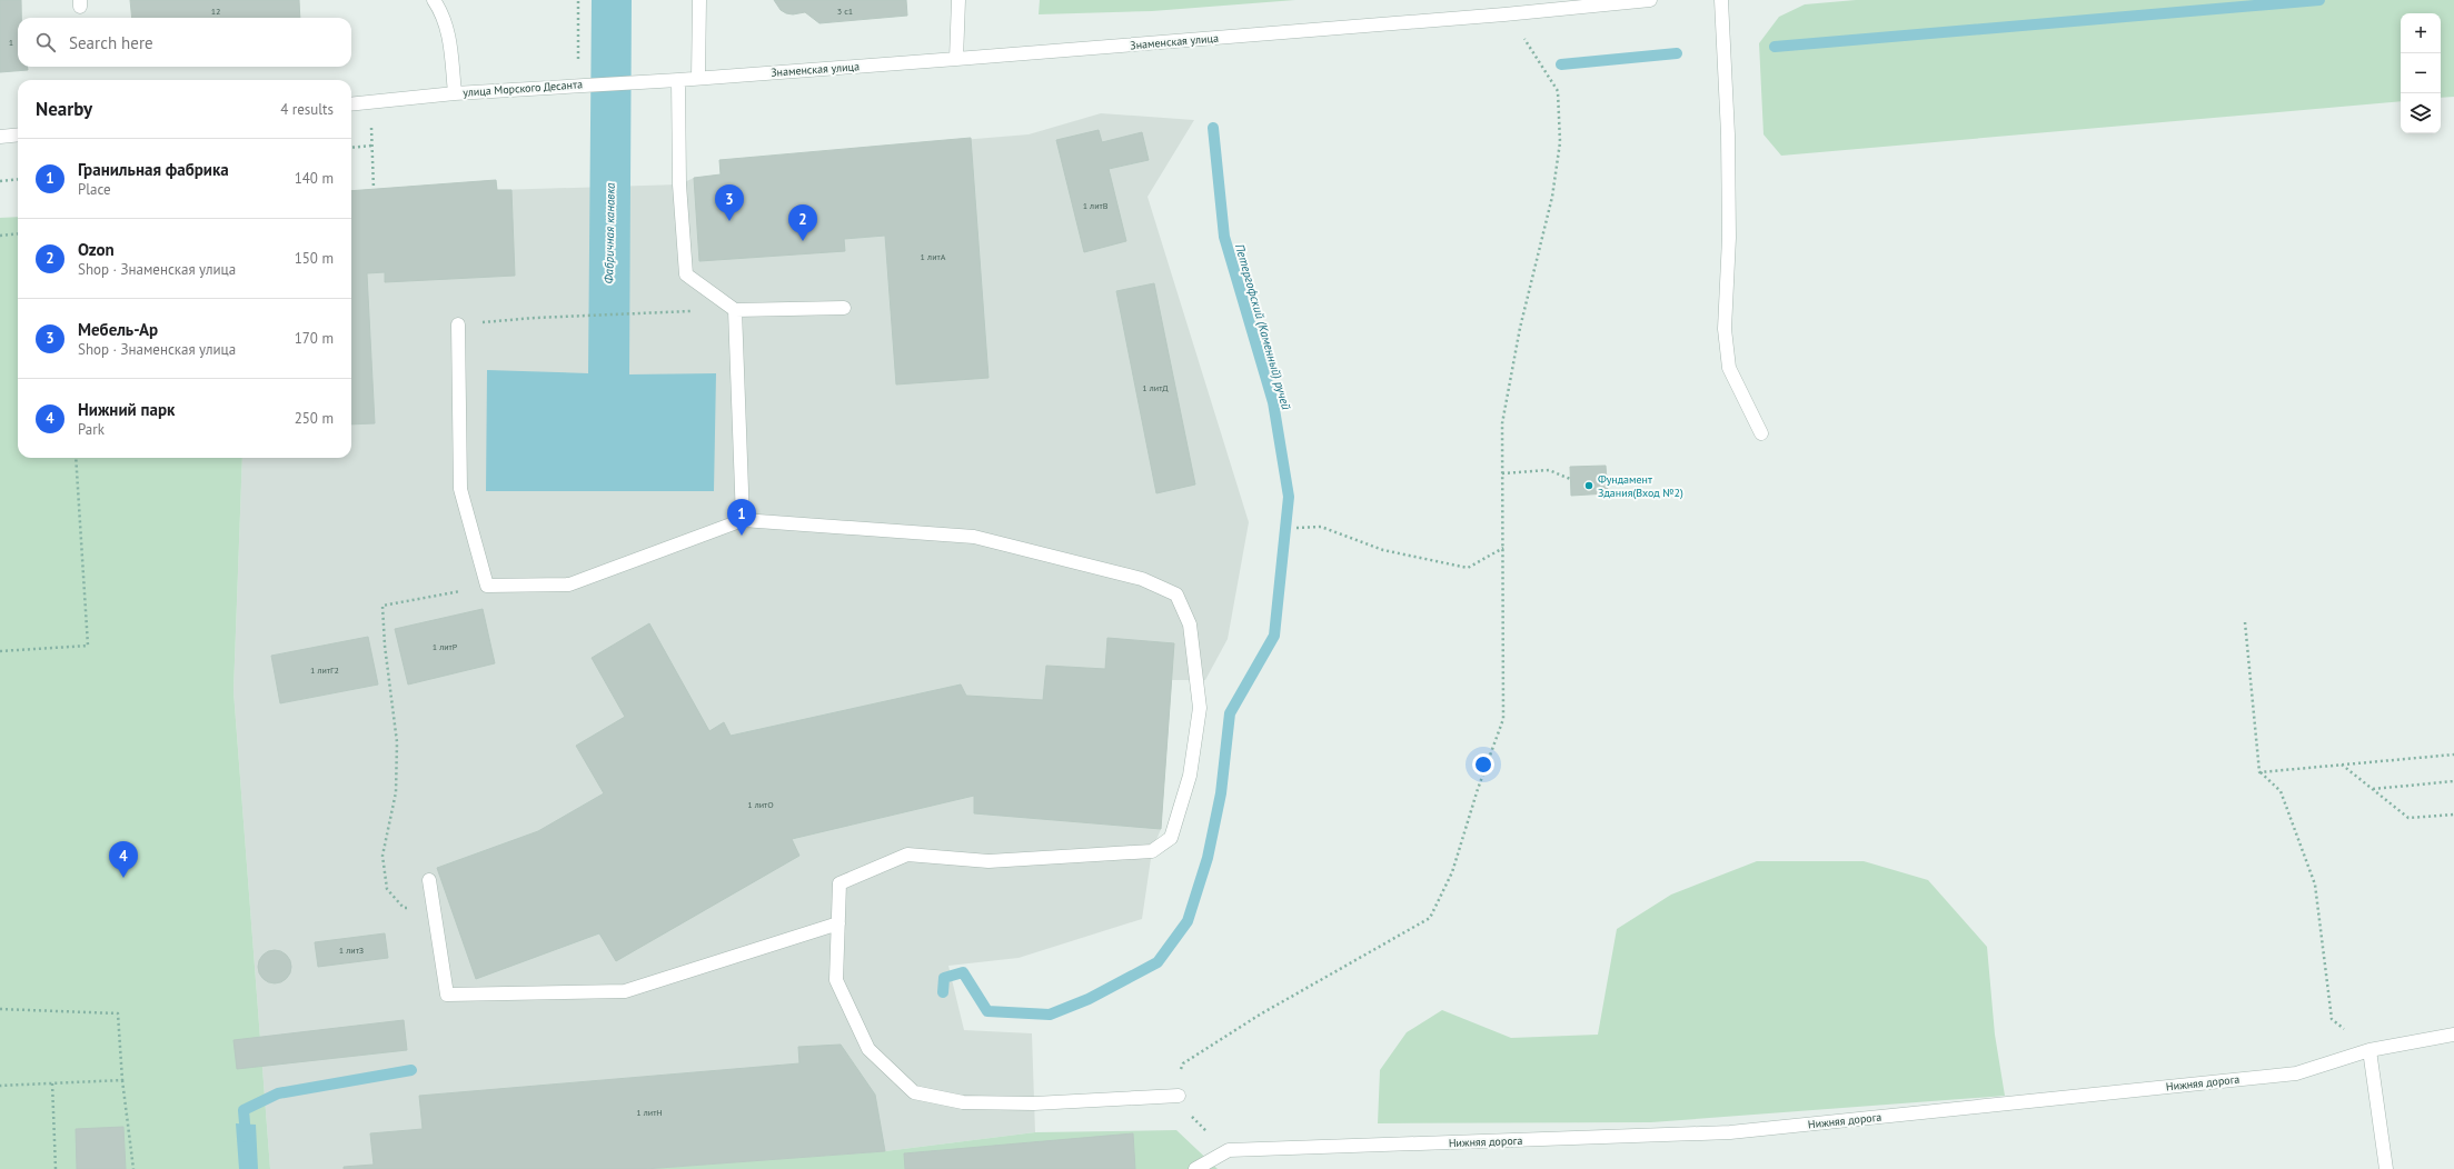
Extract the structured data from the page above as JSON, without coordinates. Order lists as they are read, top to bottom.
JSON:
{
  "streets": {
    "street": ["Знаменская улица", "улица Морского Десанта", "Нижняя дорога"]
  },
  "crossings": [
    ["Знаменская улица", "улица Морского Десанта"]
  ],
  "water": ["Фабричная канавка", "Петергофский (Каменный) ручей"],
  "places": ["Фундамент Здания(Вход №2)"],
  "house_numbers": [
    "12",
    "3 с1",
    "1",
    "1 литВ",
    "1 литА",
    "1 литД",
    "1 литР",
    "1 литГ2",
    "1 литО",
    "1 литЗ",
    "1 литН"
  ],
  "page": {
    "map_buttons": ["+", "−"],
    "search": "Search here",
    "heading": ["Nearby", "4 results"],
    "list": [
      {
        "mark": "1",
        "name": "Гранильная фабрика",
        "note": "Place",
        "value": "140 m"
      },
      {
        "mark": "2",
        "name": "Ozon",
        "note": "Shop · Знаменская улица",
        "value": "150 m"
      },
      {
        "mark": "3",
        "name": "Мебель-Ар",
        "note": "Shop · Знаменская улица",
        "value": "170 m"
      },
      {
        "mark": "4",
        "name": "Нижний парк",
        "note": "Park",
        "value": "250 m"
      }
    ],
    "pins": [
      "3",
      "2",
      "1",
      "4"
    ]
  }
}
